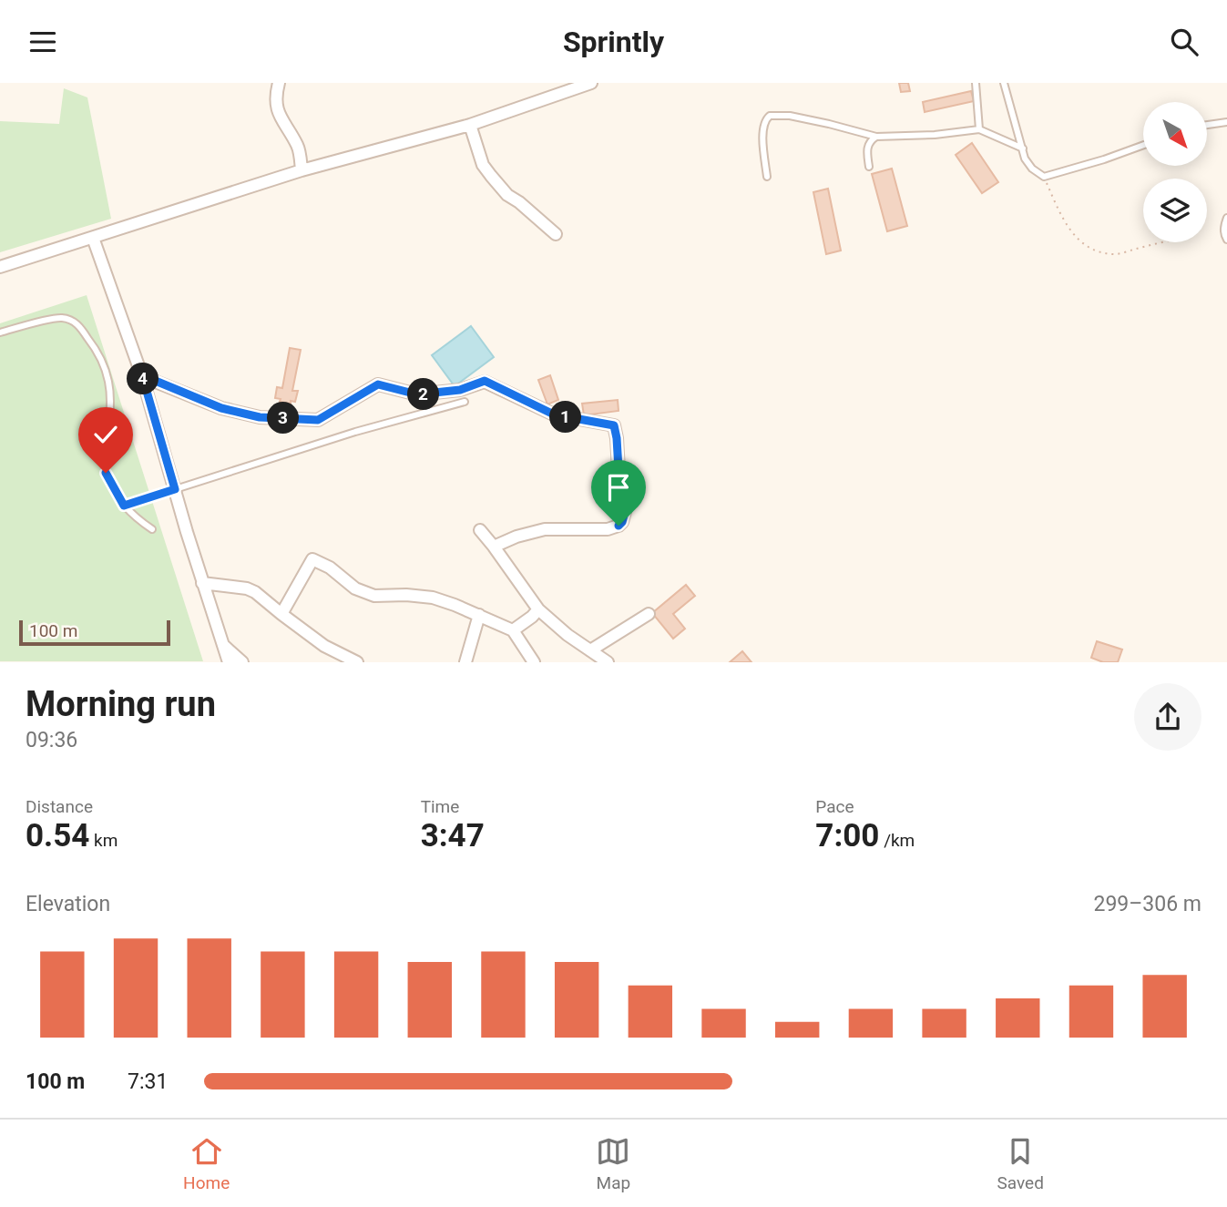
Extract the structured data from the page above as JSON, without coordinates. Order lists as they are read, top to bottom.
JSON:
{
  "scale_bar": "100 m",
  "north": "bottom right",
  "page": {
    "header": "Sprintly",
    "pins": [
      "4",
      "2",
      "1",
      "3"
    ],
    "scale": "100 m",
    "heading": ["Morning run", "09:36"],
    "stats": [
      ["Distance", "0.54 km"],
      ["Time", "3:47"],
      ["Pace", "7:00 /km"]
    ],
    "chart": ["Elevation", "299–306 m"],
    "list": [
      {
        "name": "100 m",
        "note": "7:31"
      }
    ],
    "tabs": ["Home", "Map", "Saved"]
  }
}
